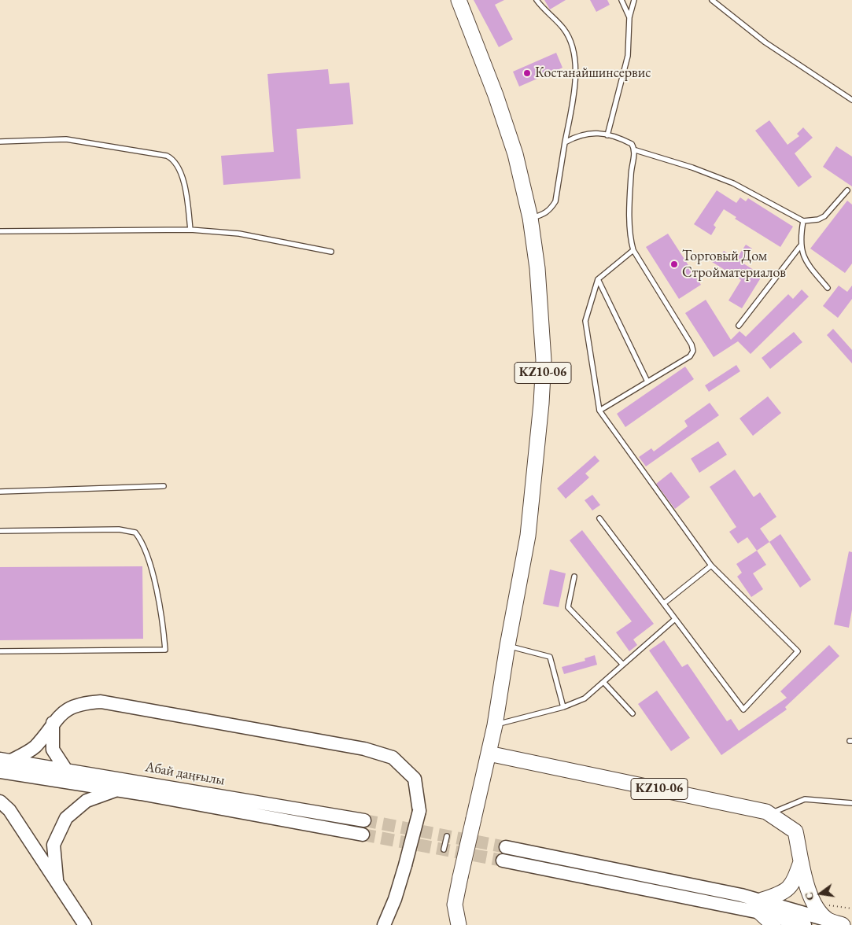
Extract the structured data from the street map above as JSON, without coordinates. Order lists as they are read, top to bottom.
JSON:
{
  "streets": {
    "highway": ["KZ10-06"],
    "main road": ["Абай даңғылы"]
  },
  "places": ["Костанайшинсервис", "Торговый Дом Стройматериалов"],
  "north": "left"
}
